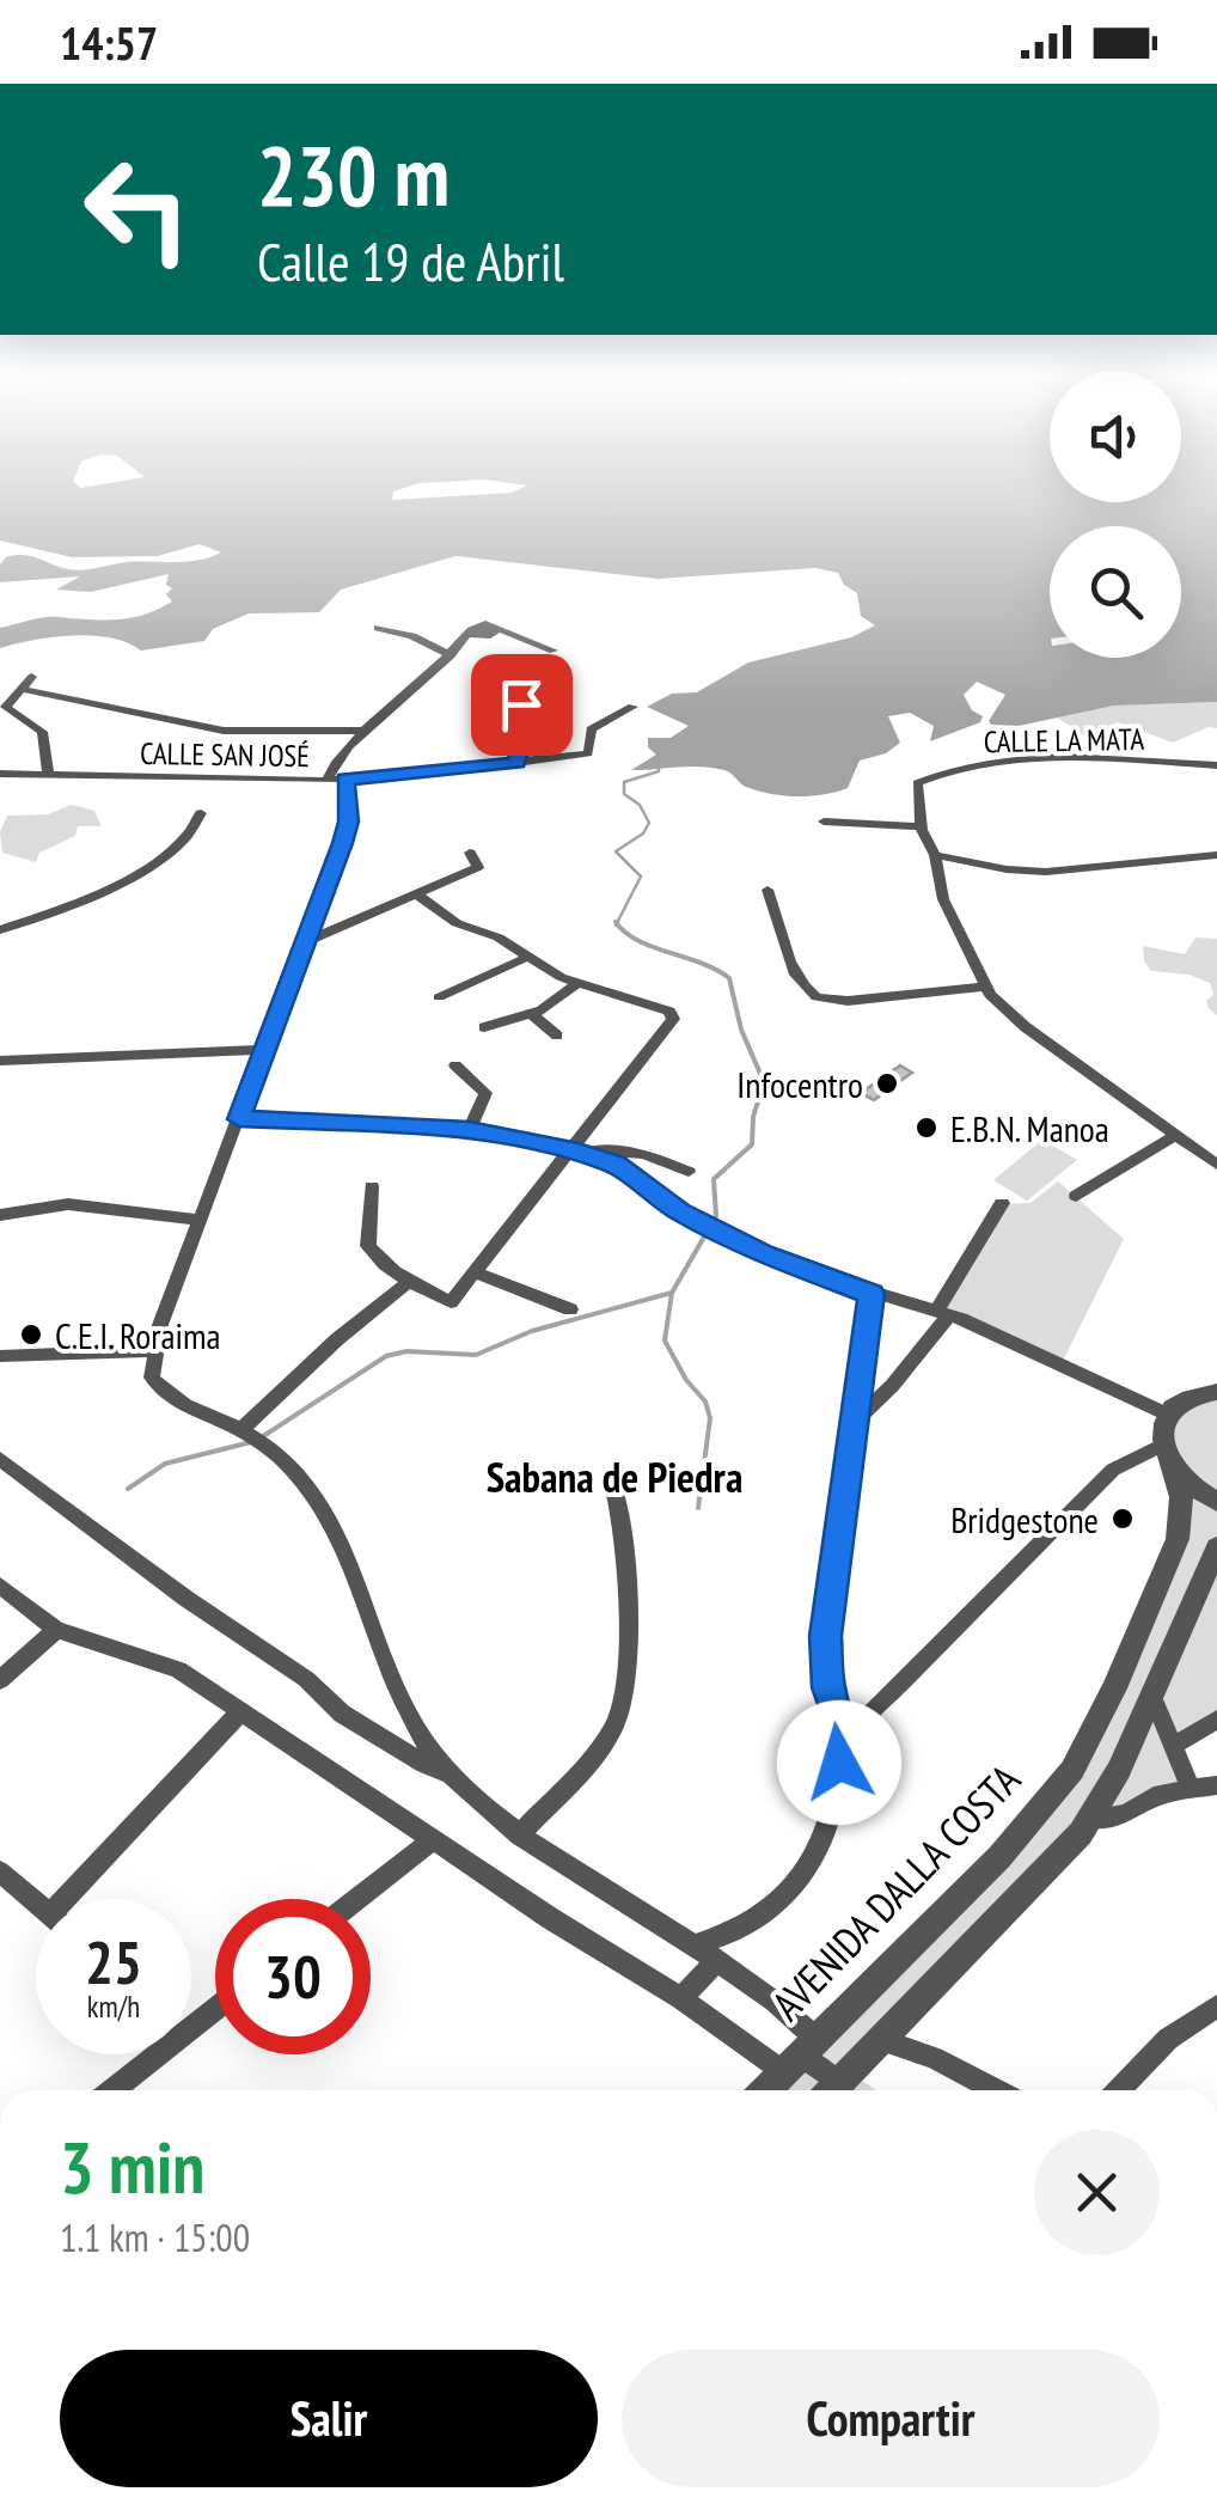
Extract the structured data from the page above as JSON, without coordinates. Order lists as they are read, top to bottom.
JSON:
{
  "streets": {
    "street": ["CALLE LA MATA", "CALLE SAN JOSÉ", "AVENIDA DALLA COSTA"]
  },
  "districts": ["Sabana de Piedra"],
  "places": [
    "Infocentro",
    "E.B.N. Manoa",
    "C.E.I. Roraima",
    "Bridgestone"
  ],
  "page": {
    "status": "14:57",
    "turn": ["230 m", "Calle 19 de Abril"],
    "speed": "25 km/h",
    "limit": "30",
    "heading": ["3 min", "1.1 km · 15:00"],
    "buttons": ["Salir", "Compartir"]
  }
}
